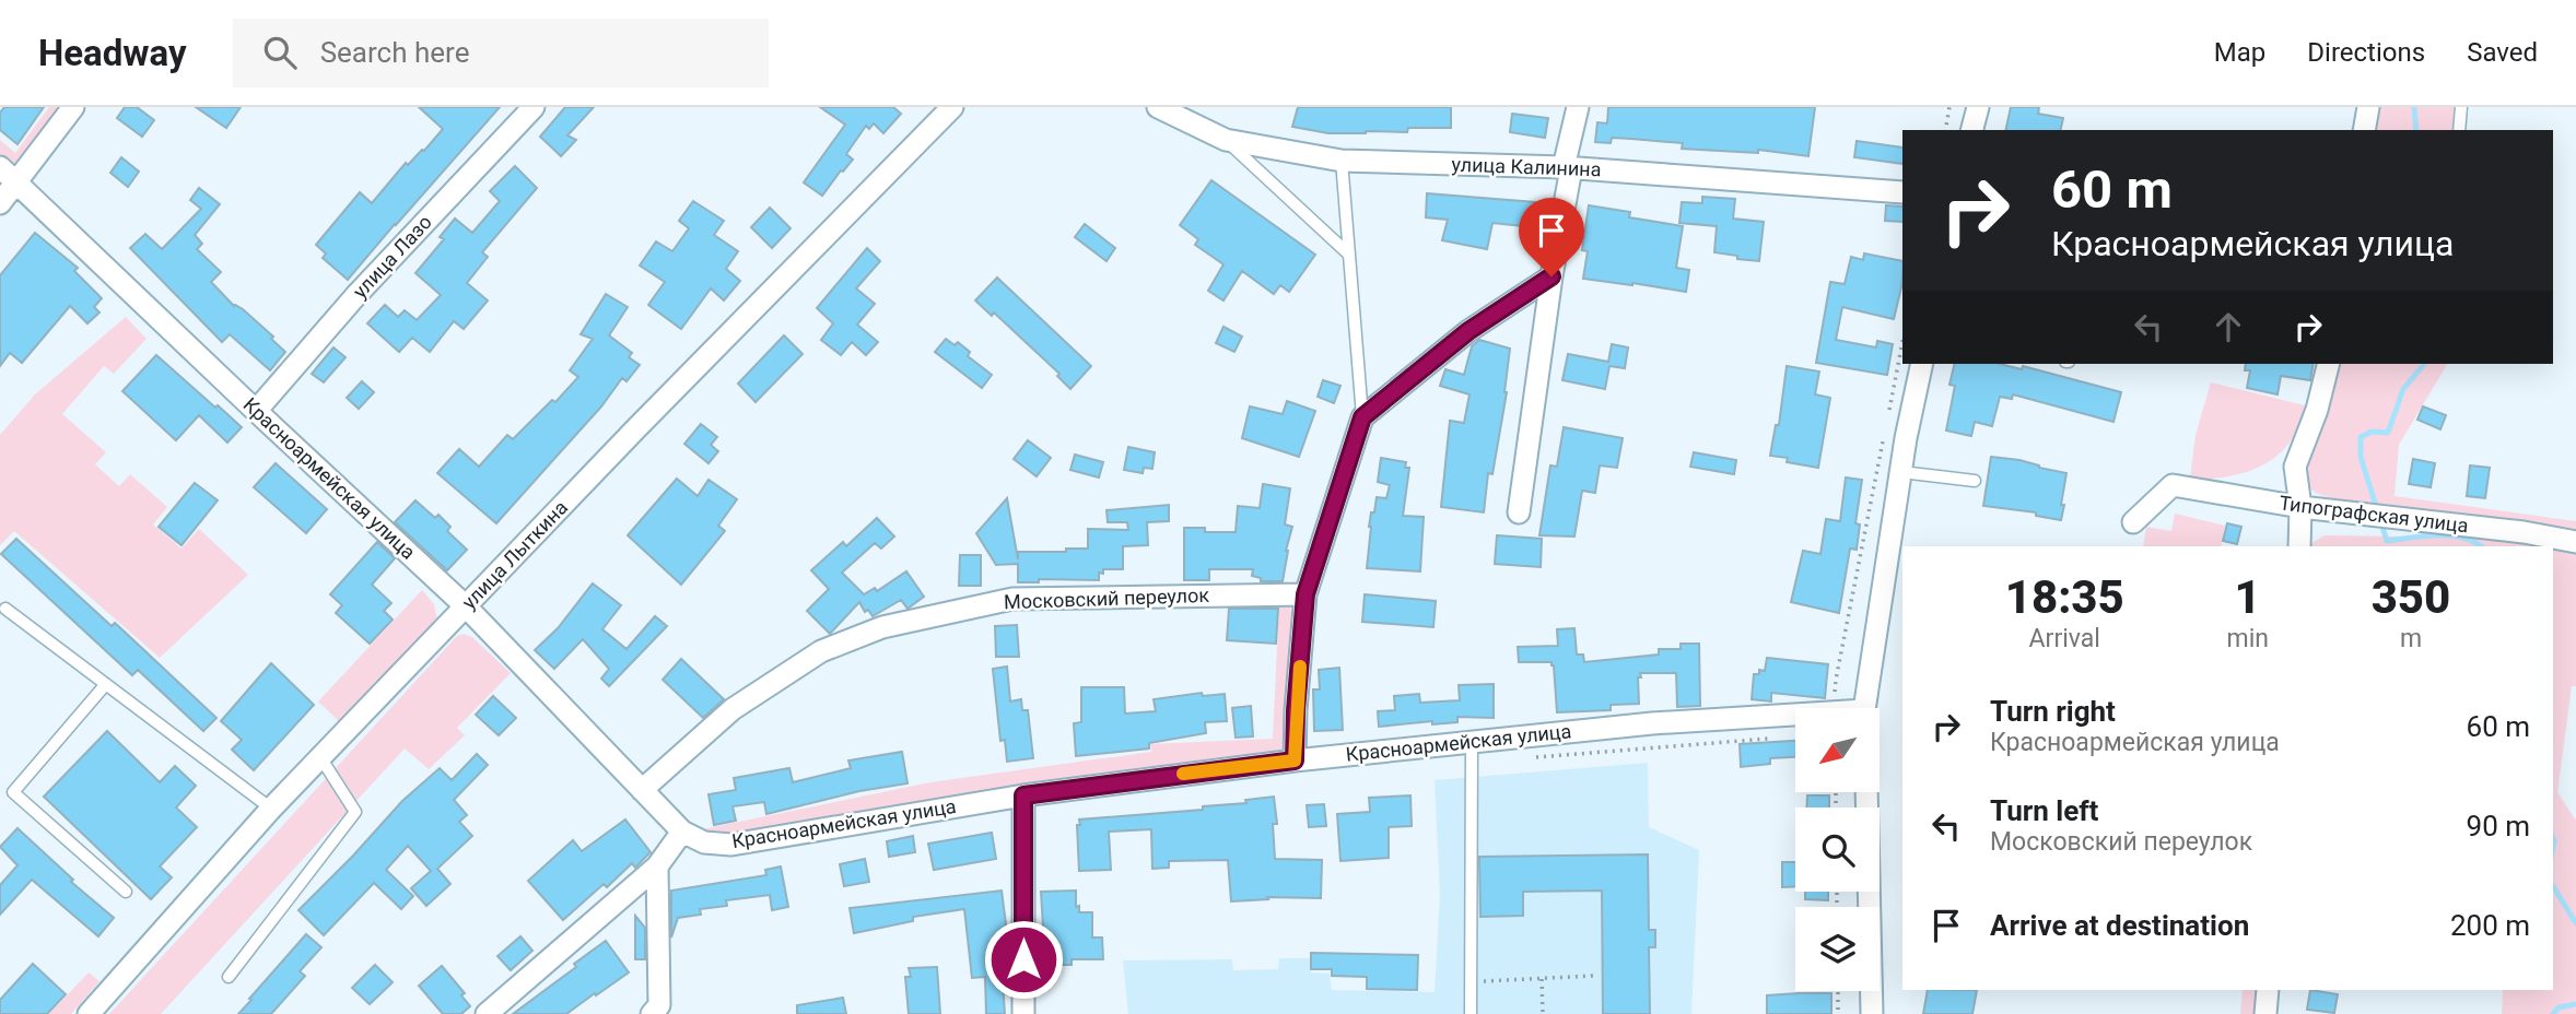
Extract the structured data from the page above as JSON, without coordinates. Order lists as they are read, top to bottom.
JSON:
{
  "streets": {
    "street": [
      "улица Калинина",
      "улица Лазо",
      "Красноармейская улица",
      "Типографская улица",
      "улица Лыткина",
      "Московский переулок"
    ]
  },
  "crossings": [
    ["улица Лазо", "Красноармейская улица"],
    ["Красноармейская улица", "улица Лыткина"],
    ["Красноармейская улица", "Московский переулок"]
  ],
  "north": "bottom left",
  "page": {
    "header": "Headway",
    "search": "Search here",
    "nav": ["Map", "Directions", "Saved"],
    "turn": ["60 m", "Красноармейская улица"],
    "eta": [
      "18:35",
      "Arrival",
      "1",
      "min",
      "350",
      "m"
    ],
    "list": [
      {
        "name": "Turn right",
        "note": "Красноармейская улица",
        "value": "60 m"
      },
      {
        "name": "Turn left",
        "note": "Московский переулок",
        "value": "90 m"
      },
      {
        "name": "Arrive at destination",
        "value": "200 m"
      }
    ]
  }
}
